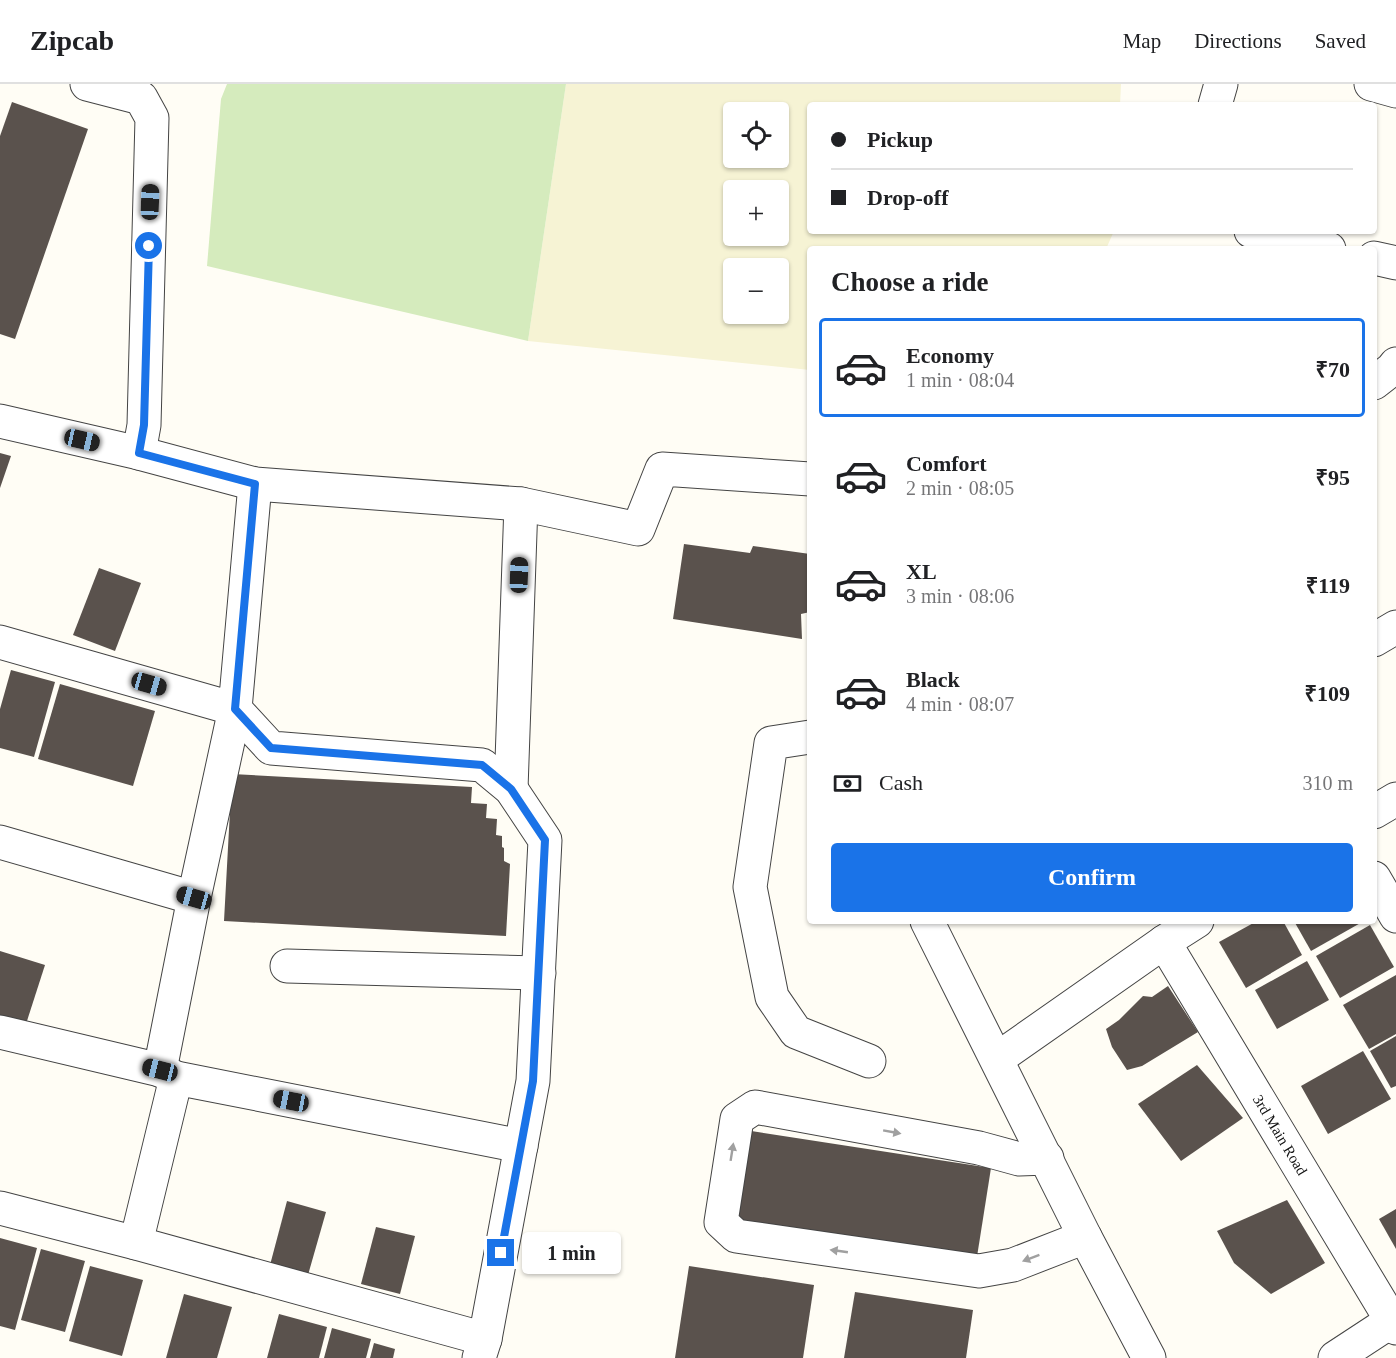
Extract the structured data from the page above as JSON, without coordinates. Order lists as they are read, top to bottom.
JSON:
{
  "streets": {
    "street": ["3rd Main Road"]
  },
  "page": {
    "header": "Zipcab",
    "nav": ["Map", "Directions", "Saved"],
    "map_buttons": ["+", "−"],
    "banner": ["Pickup", "Drop-off"],
    "heading": "Choose a ride",
    "list": [
      {
        "name": "Economy",
        "note": "1 min · 08:04",
        "value": "₹70"
      },
      {
        "name": "Comfort",
        "note": "2 min · 08:05",
        "value": "₹95"
      },
      {
        "name": "XL",
        "note": "3 min · 08:06",
        "value": "₹119"
      },
      {
        "name": "Black",
        "note": "4 min · 08:07",
        "value": "₹109"
      }
    ],
    "pay": ["Cash", "310 m"],
    "buttons": "Confirm",
    "bubble": "1 min"
  }
}
